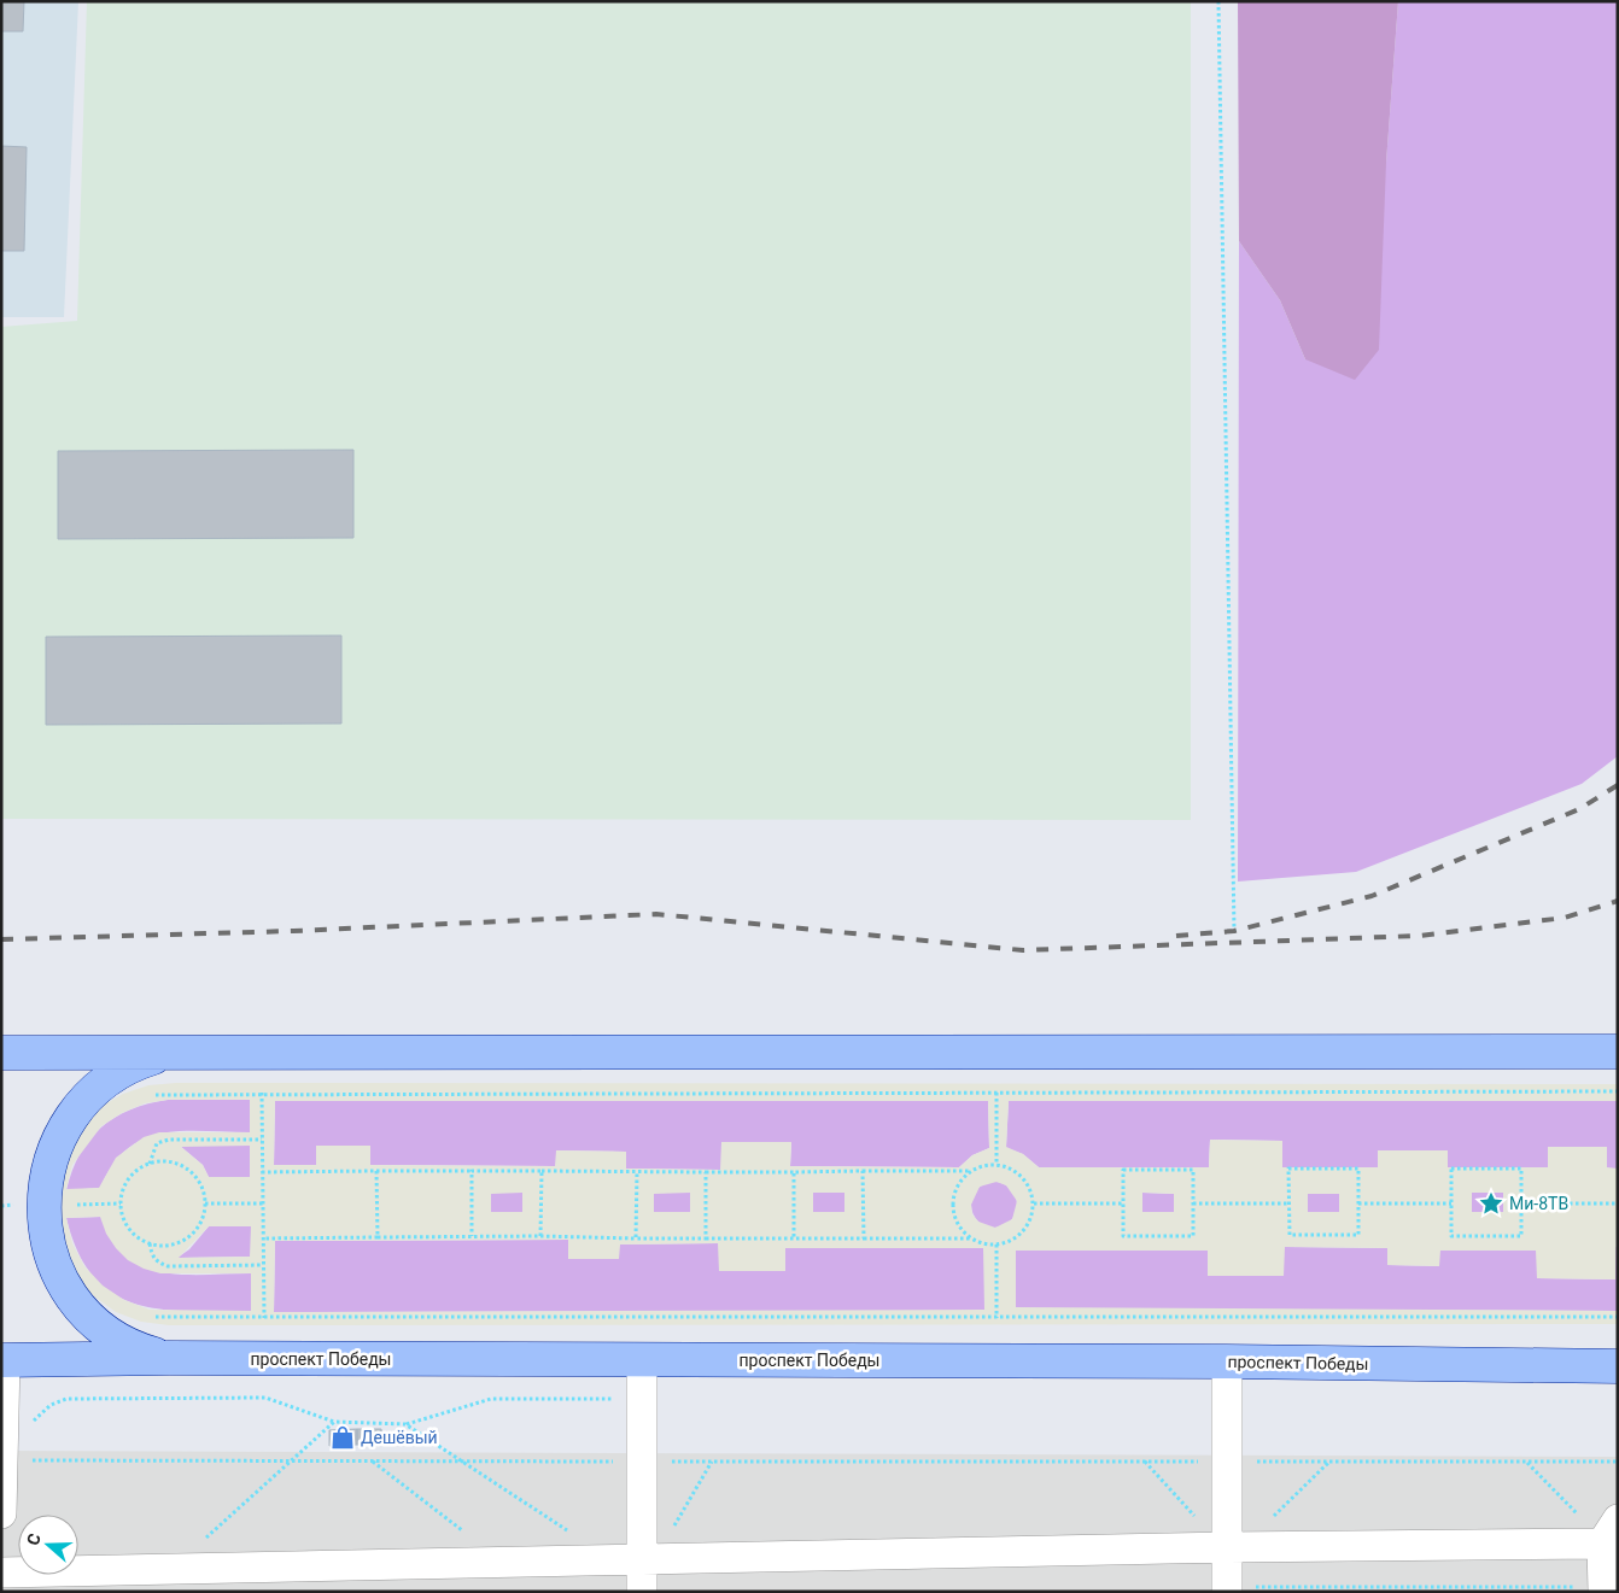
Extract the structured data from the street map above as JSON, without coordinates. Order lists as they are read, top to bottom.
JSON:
{
  "streets": {
    "main road": ["проспект Победы"]
  },
  "places": {
    "place": ["Ми-8ТВ"],
    "shop": ["Дешёвый"]
  },
  "north": "left"
}
